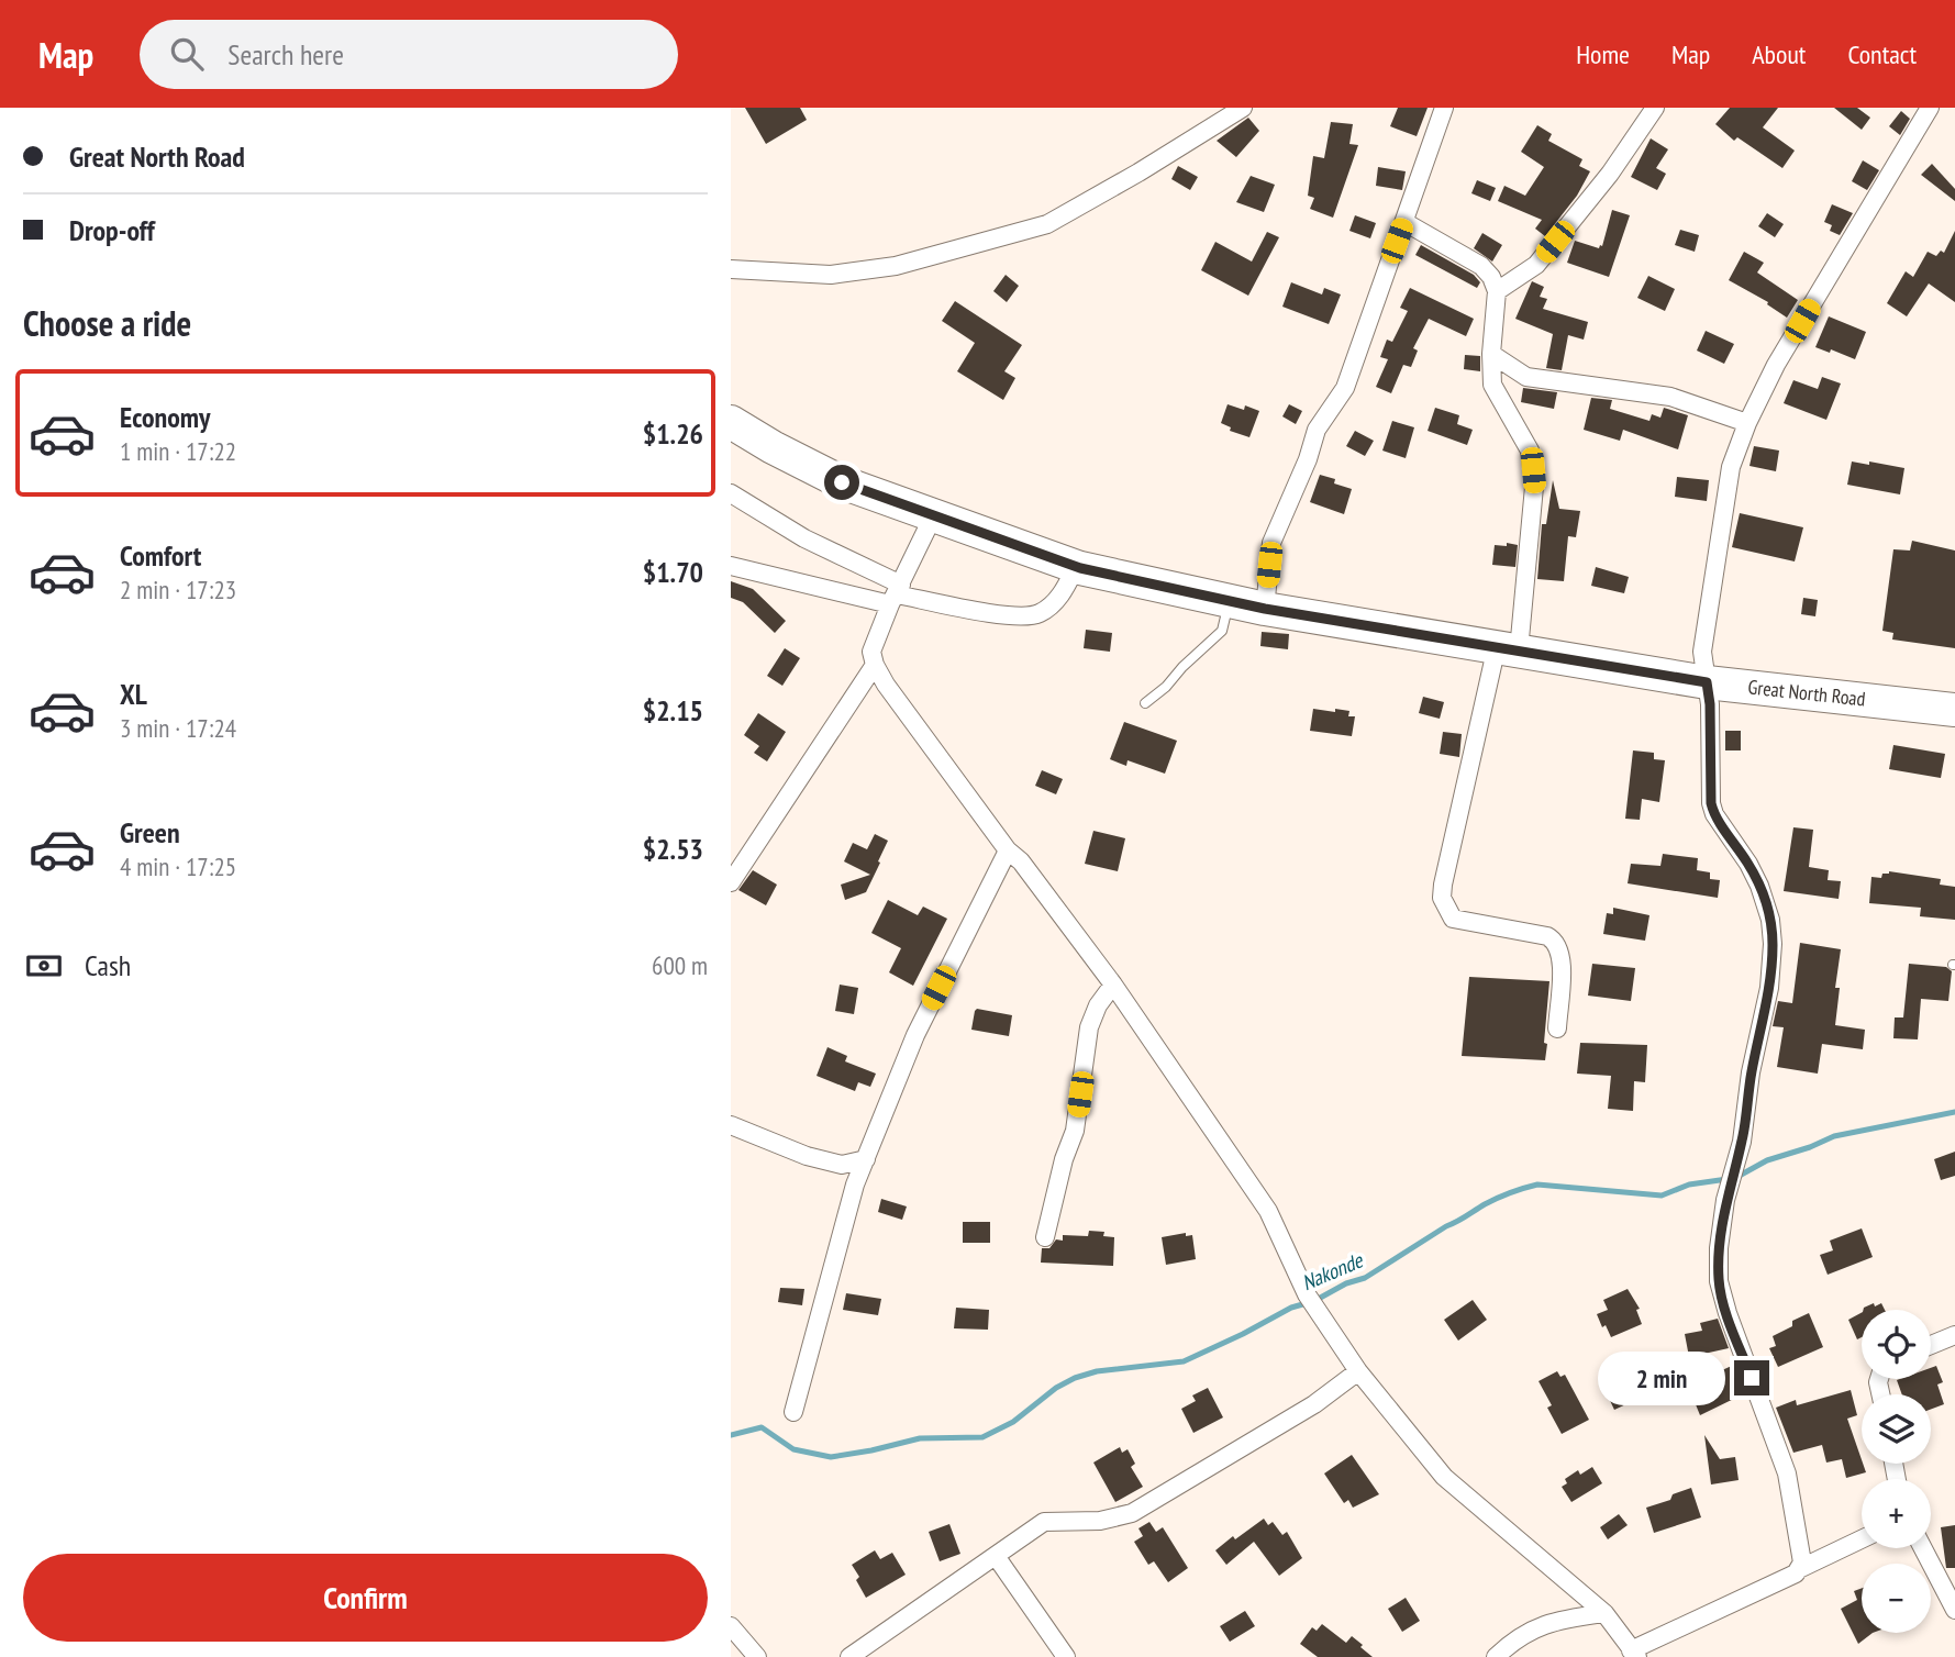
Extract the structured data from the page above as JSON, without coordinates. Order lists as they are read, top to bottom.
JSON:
{
  "streets": {
    "highway": ["Great North Road"]
  },
  "water": ["Nakonde"],
  "page": {
    "header": "Map",
    "search": "Search here",
    "nav": [
      "Home",
      "Map",
      "About",
      "Contact"
    ],
    "banner": ["Great North Road", "Drop-off"],
    "heading": "Choose a ride",
    "list": [
      {
        "name": "Economy",
        "note": "1 min · 17:22",
        "value": "$1.26"
      },
      {
        "name": "Comfort",
        "note": "2 min · 17:23",
        "value": "$1.70"
      },
      {
        "name": "XL",
        "note": "3 min · 17:24",
        "value": "$2.15"
      },
      {
        "name": "Green",
        "note": "4 min · 17:25",
        "value": "$2.53"
      }
    ],
    "pay": ["Cash", "600 m"],
    "map_buttons": ["+", "−"],
    "bubble": "2 min",
    "buttons": "Confirm"
  }
}
